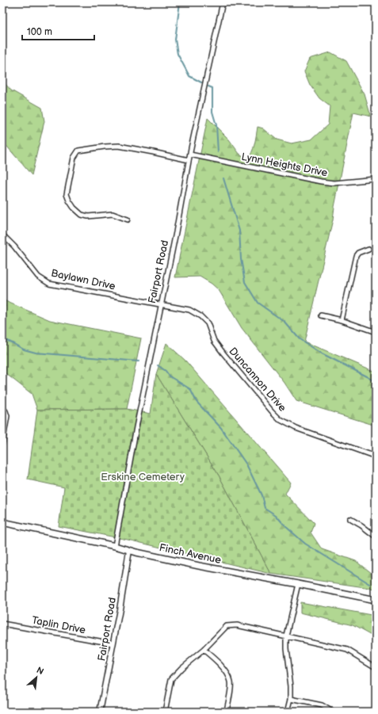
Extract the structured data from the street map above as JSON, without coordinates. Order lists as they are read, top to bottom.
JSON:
{
  "streets": {
    "main road": ["Finch Avenue"],
    "street": [
      "Lynn Heights Drive",
      "Fairport Road",
      "Baylawn Drive",
      "Duncannon Drive",
      "Taplin Drive"
    ]
  },
  "crossings": [
    ["Lynn Heights Drive", "Fairport Road"],
    ["Fairport Road", "Baylawn Drive"],
    ["Fairport Road", "Duncannon Drive"],
    ["Fairport Road", "Finch Avenue"],
    ["Fairport Road", "Taplin Drive"],
    ["Baylawn Drive", "Duncannon Drive"]
  ],
  "parks": ["Erskine Cemetery"],
  "scale_bar": "100 m",
  "north": "top right"
}
